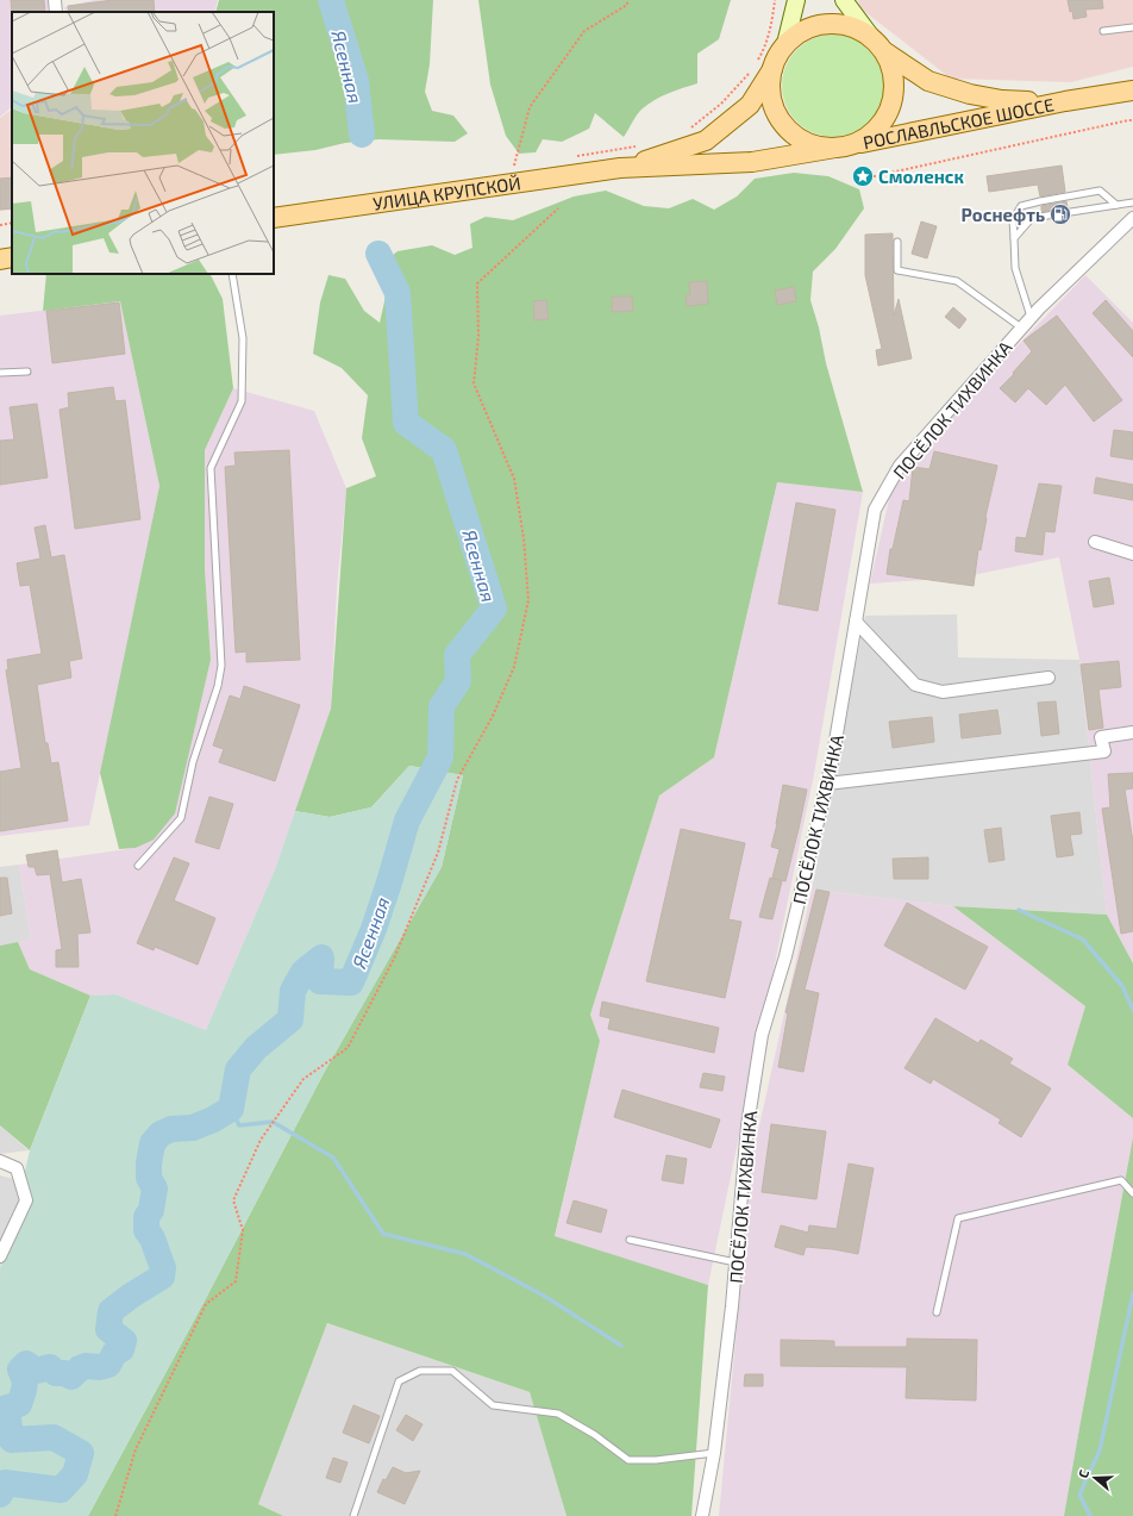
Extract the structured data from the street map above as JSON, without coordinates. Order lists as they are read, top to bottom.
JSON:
{
  "streets": {
    "main road": ["РОСЛАВЛЬСКОЕ ШОССЕ", "УЛИЦА КРУПСКОЙ"],
    "street": ["ПОСЁЛОК ТИХВИНКА"]
  },
  "crossings": [
    ["РОСЛАВЛЬСКОЕ ШОССЕ", "УЛИЦА КРУПСКОЙ"]
  ],
  "water": ["Ясенная"],
  "places": {
    "place": ["Смоленск"],
    "fuel station": ["Роснефть"]
  },
  "north": "left"
}
